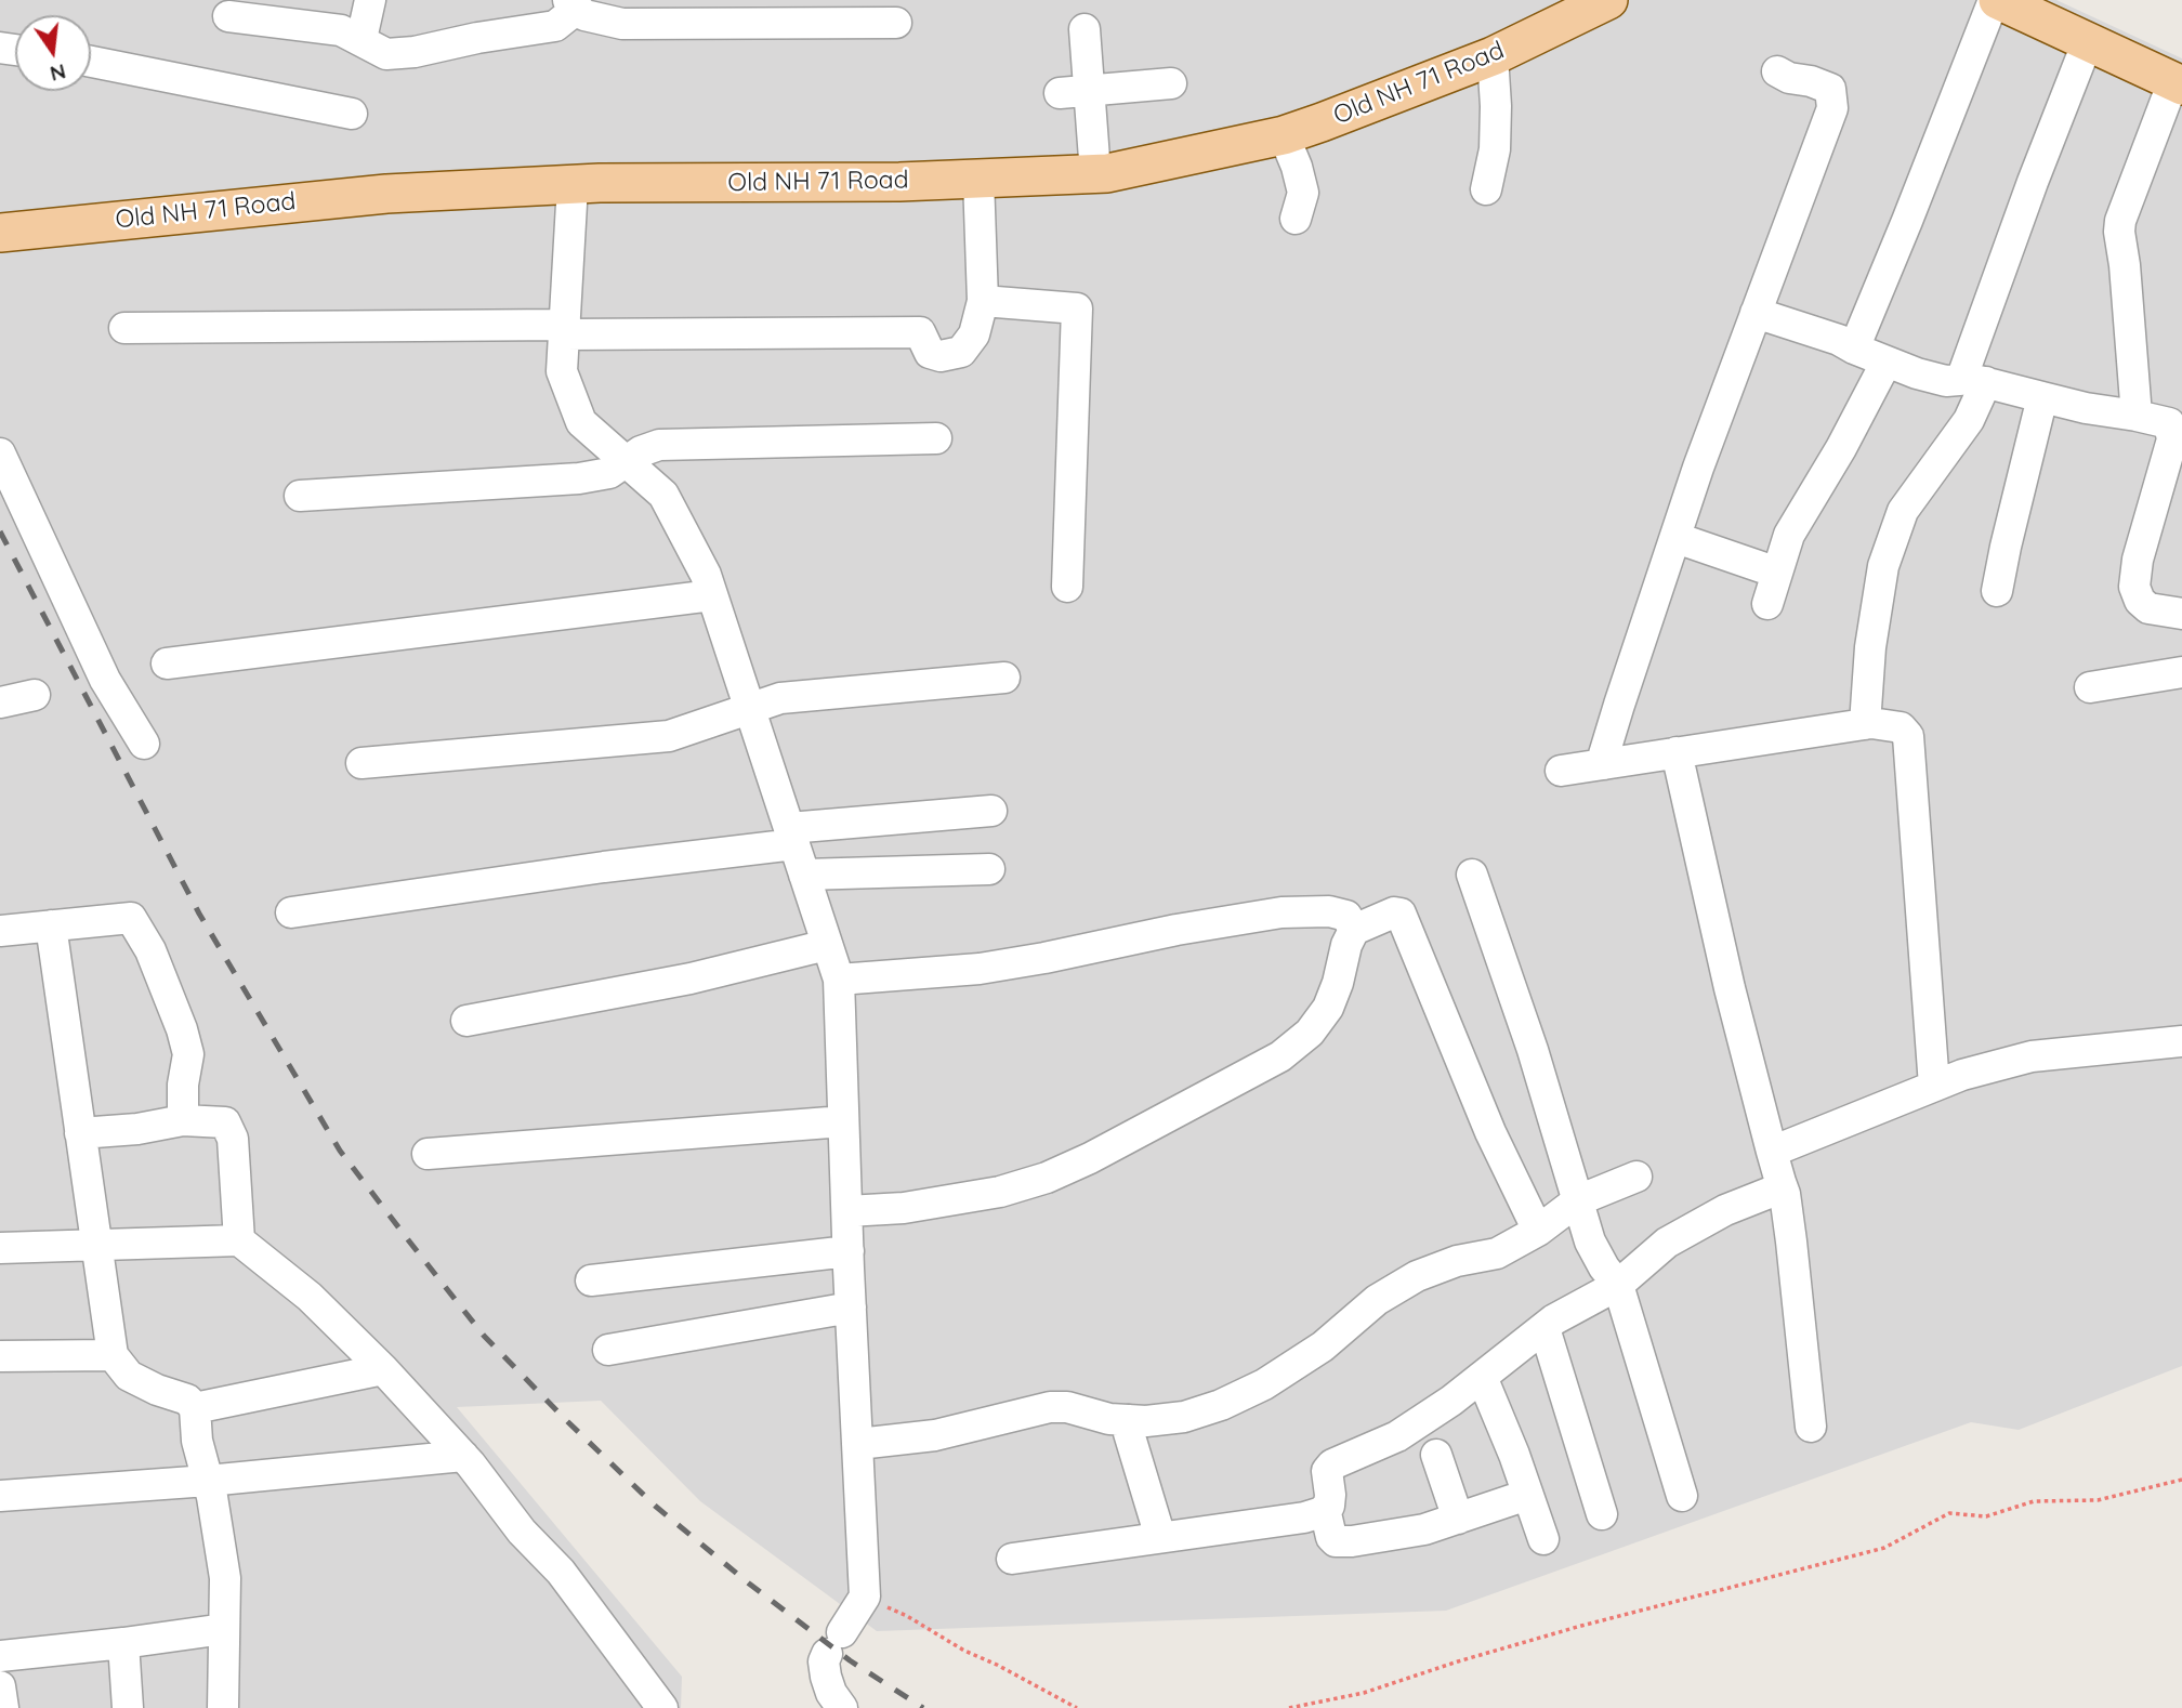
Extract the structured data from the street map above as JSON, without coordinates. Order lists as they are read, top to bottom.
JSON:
{
  "streets": {
    "main road": ["Old NH 71 Road"]
  },
  "north": "bottom"
}
